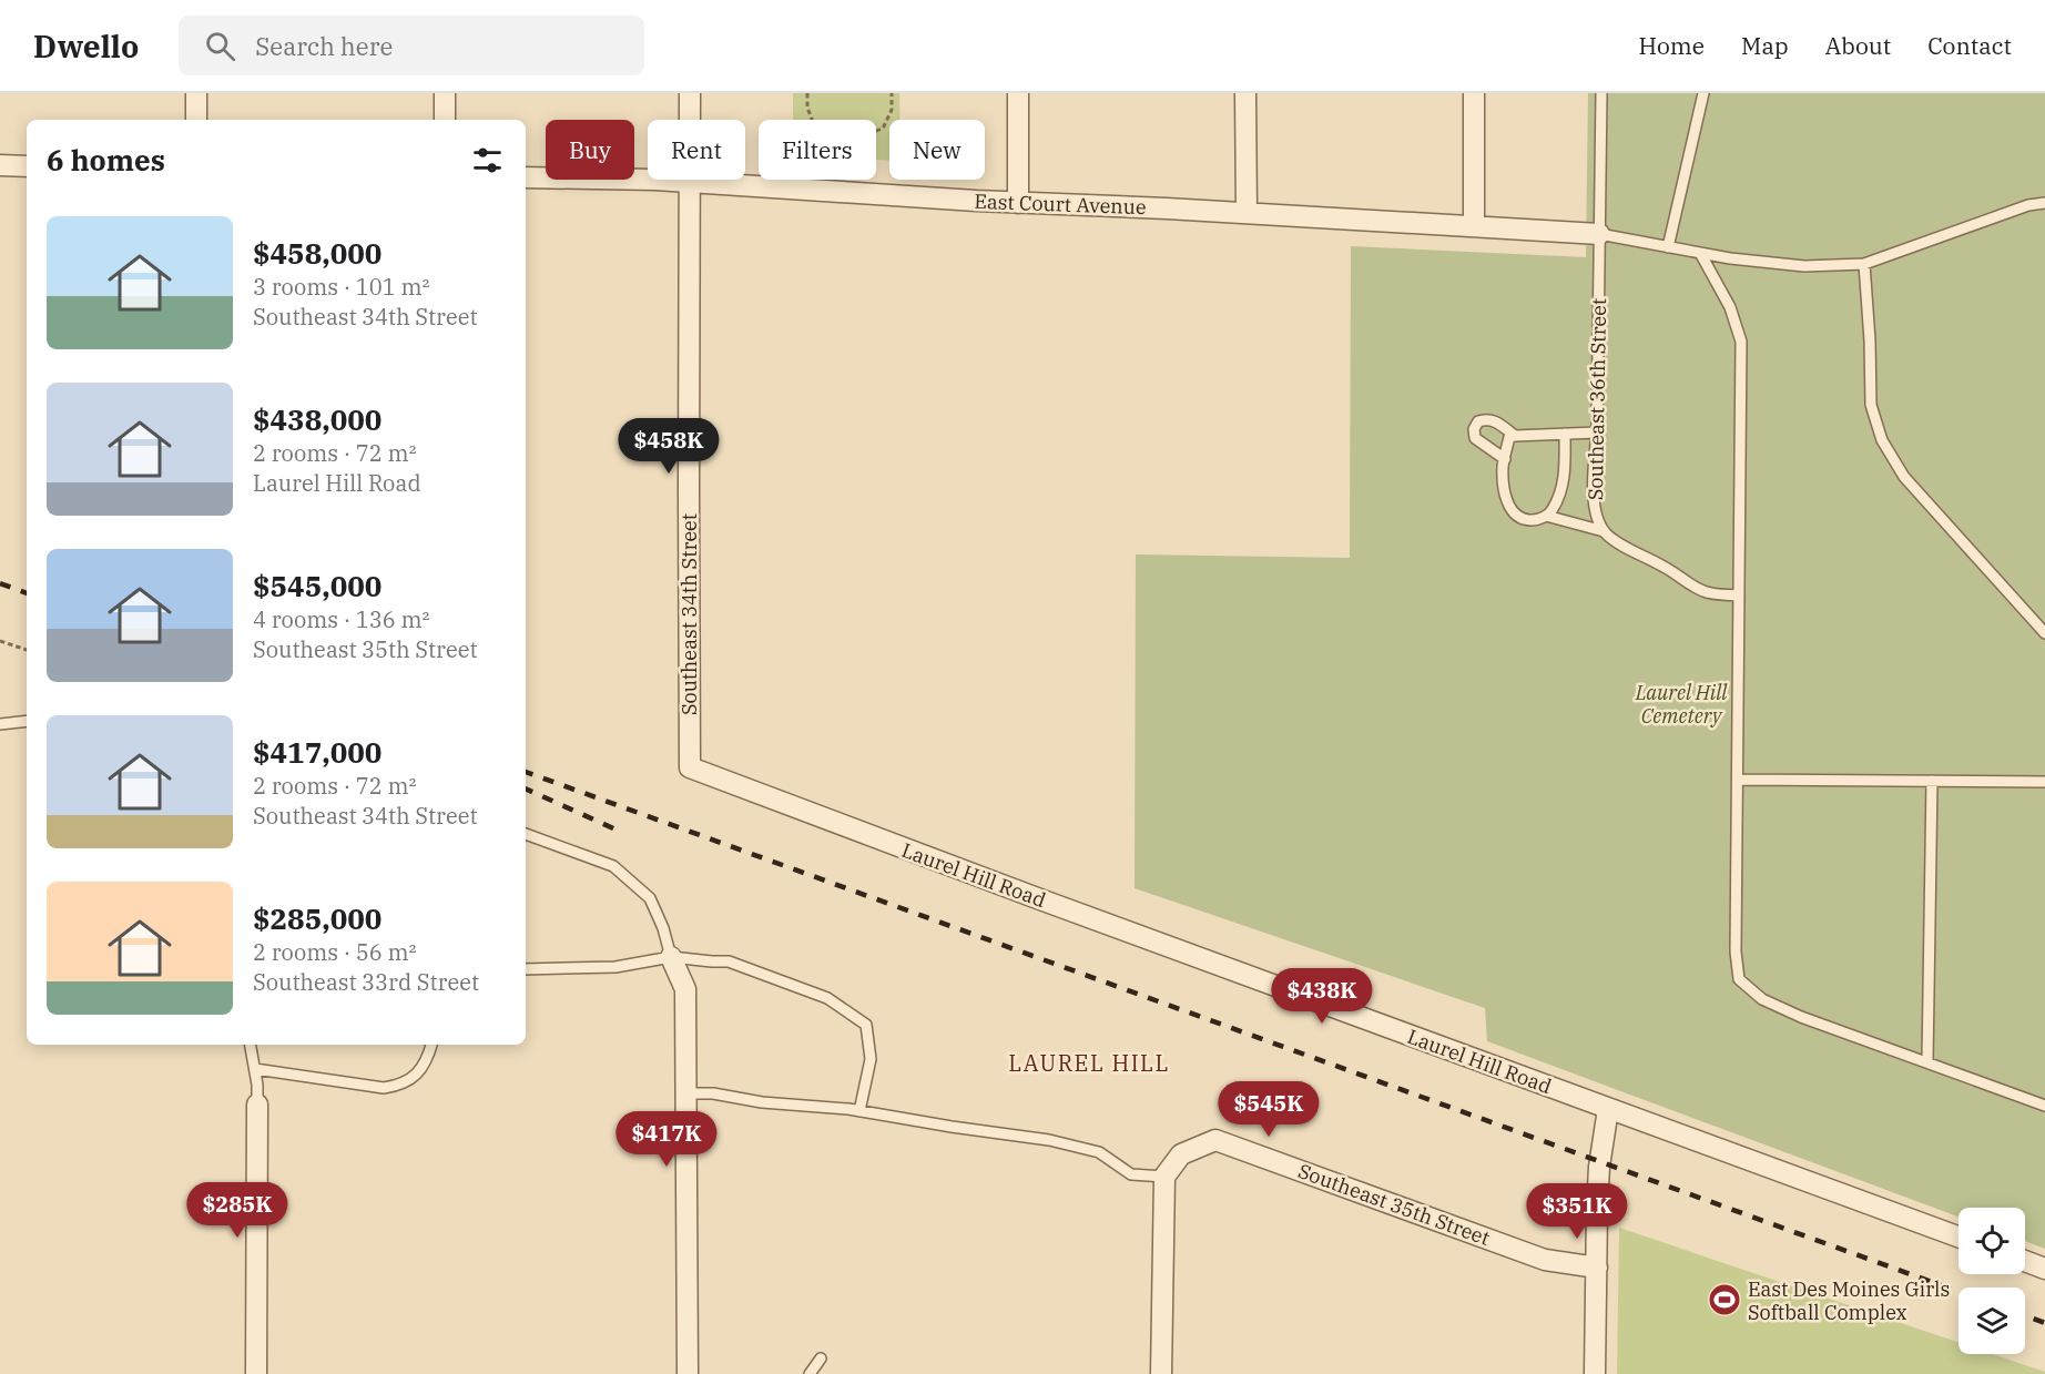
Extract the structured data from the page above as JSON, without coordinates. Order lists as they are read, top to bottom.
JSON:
{
  "streets": {
    "street": [
      "East Court Avenue",
      "Southeast 34th Street",
      "Laurel Hill Road",
      "Southeast 35th Street"
    ],
    "lane": ["Southeast 36th Street"]
  },
  "crossings": [
    ["East Court Avenue", "Southeast 36th Street"],
    ["East Court Avenue", "Southeast 34th Street"],
    ["Southeast 34th Street", "Laurel Hill Road"]
  ],
  "districts": ["LAUREL HILL"],
  "parks": ["Laurel Hill Cemetery"],
  "places": {
    "sports": ["East Des Moines Girls Softball Complex"]
  },
  "page": {
    "header": "Dwello",
    "search": "Search here",
    "nav": [
      "Home",
      "Map",
      "About",
      "Contact"
    ],
    "chip": [
      "Buy",
      "Rent",
      "Filters",
      "New"
    ],
    "heading": "6 homes",
    "list": [
      {
        "name": "$458,000",
        "note": "3 rooms · 101 m² · Southeast 34th Street"
      },
      {
        "name": "$438,000",
        "note": "2 rooms · 72 m² · Laurel Hill Road"
      },
      {
        "name": "$545,000",
        "note": "4 rooms · 136 m² · Southeast 35th Street"
      },
      {
        "name": "$417,000",
        "note": "2 rooms · 72 m² · Southeast 34th Street"
      },
      {
        "name": "$285,000",
        "note": "2 rooms · 56 m² · Southeast 33rd Street"
      }
    ],
    "price": [
      "$458K",
      "$438K",
      "$545K",
      "$417K",
      "$285K",
      "$351K"
    ]
  }
}
